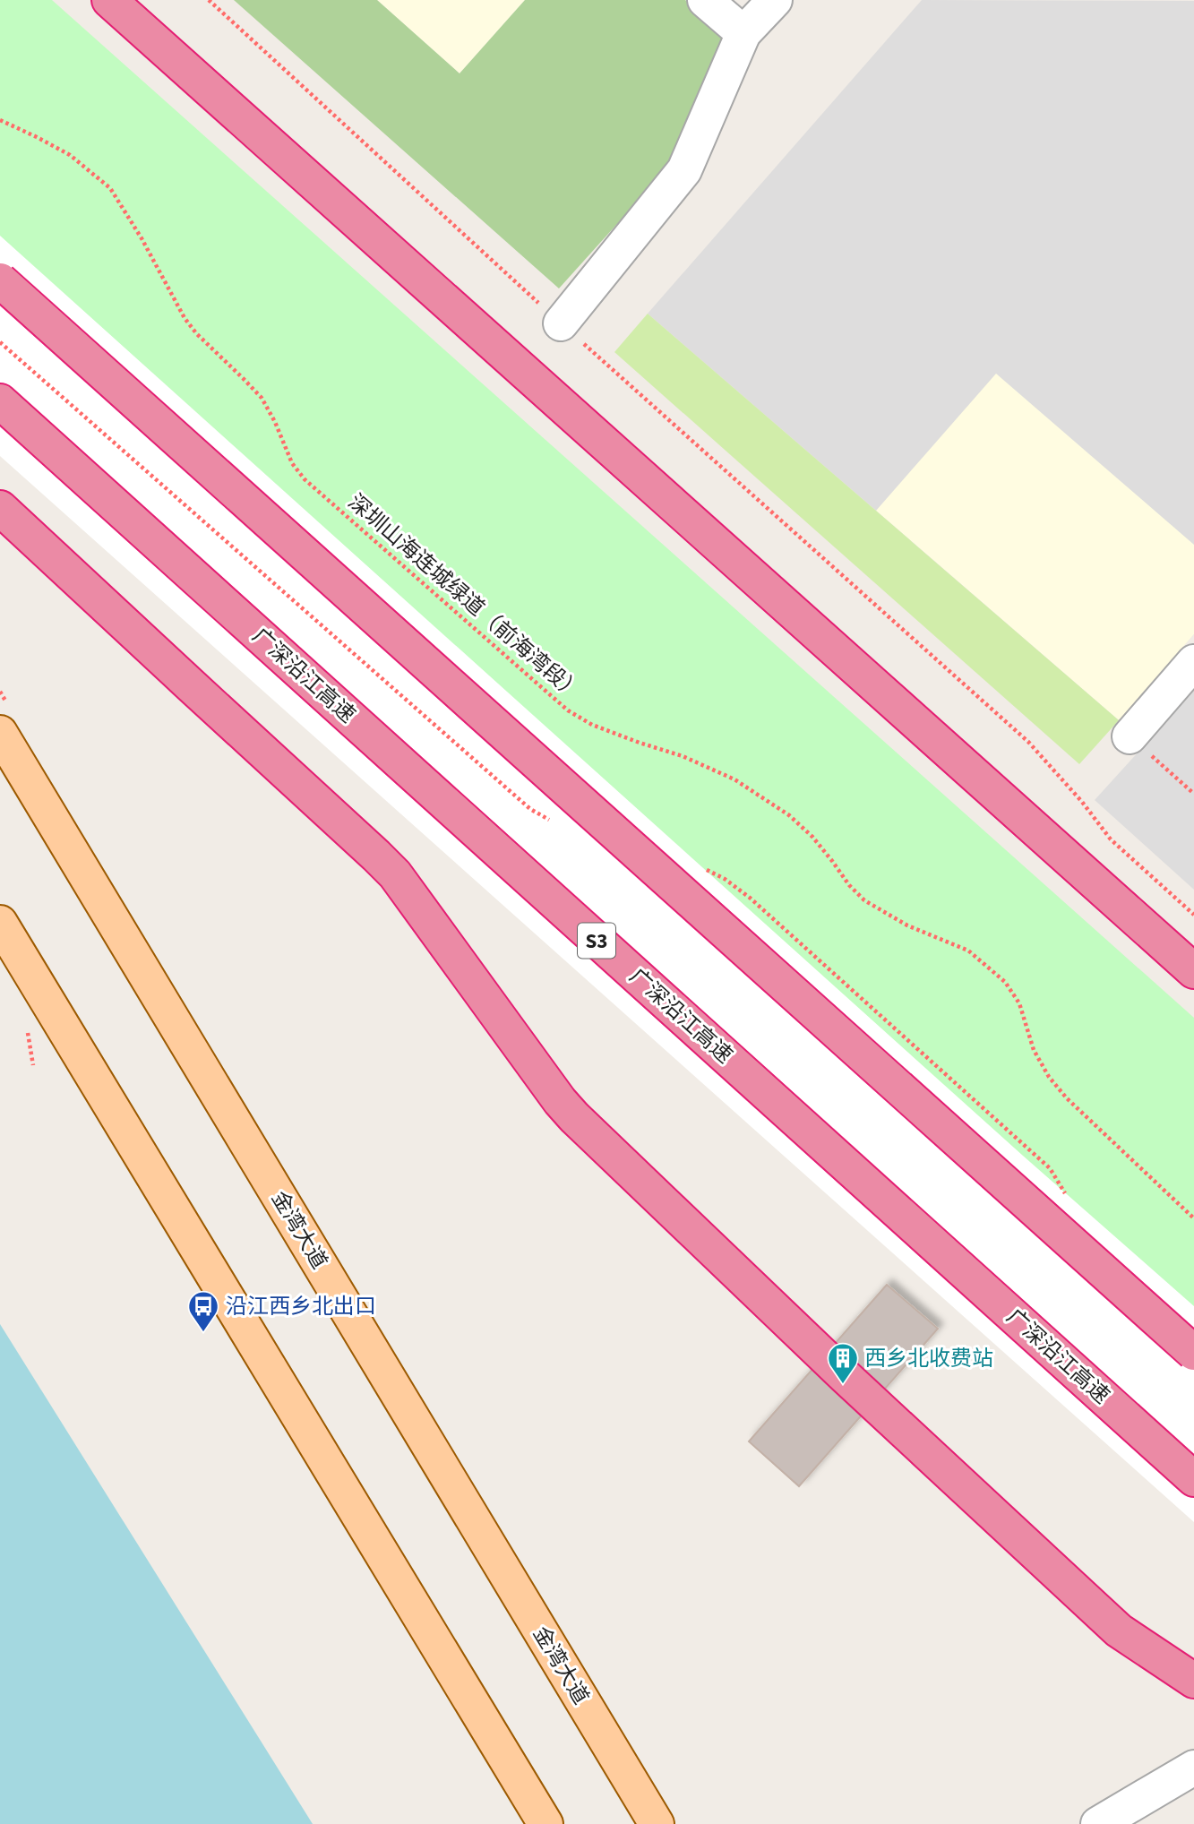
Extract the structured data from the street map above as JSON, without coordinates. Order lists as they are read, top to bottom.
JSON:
{
  "streets": {
    "highway": ["广深沿江高速", "S3"],
    "main road": ["金湾大道"],
    "path": ["深圳山海连城绿道（前海湾段）"]
  },
  "places": {
    "bus stop": ["沿江西乡北出口"],
    "building": ["西乡北收费站"]
  }
}
